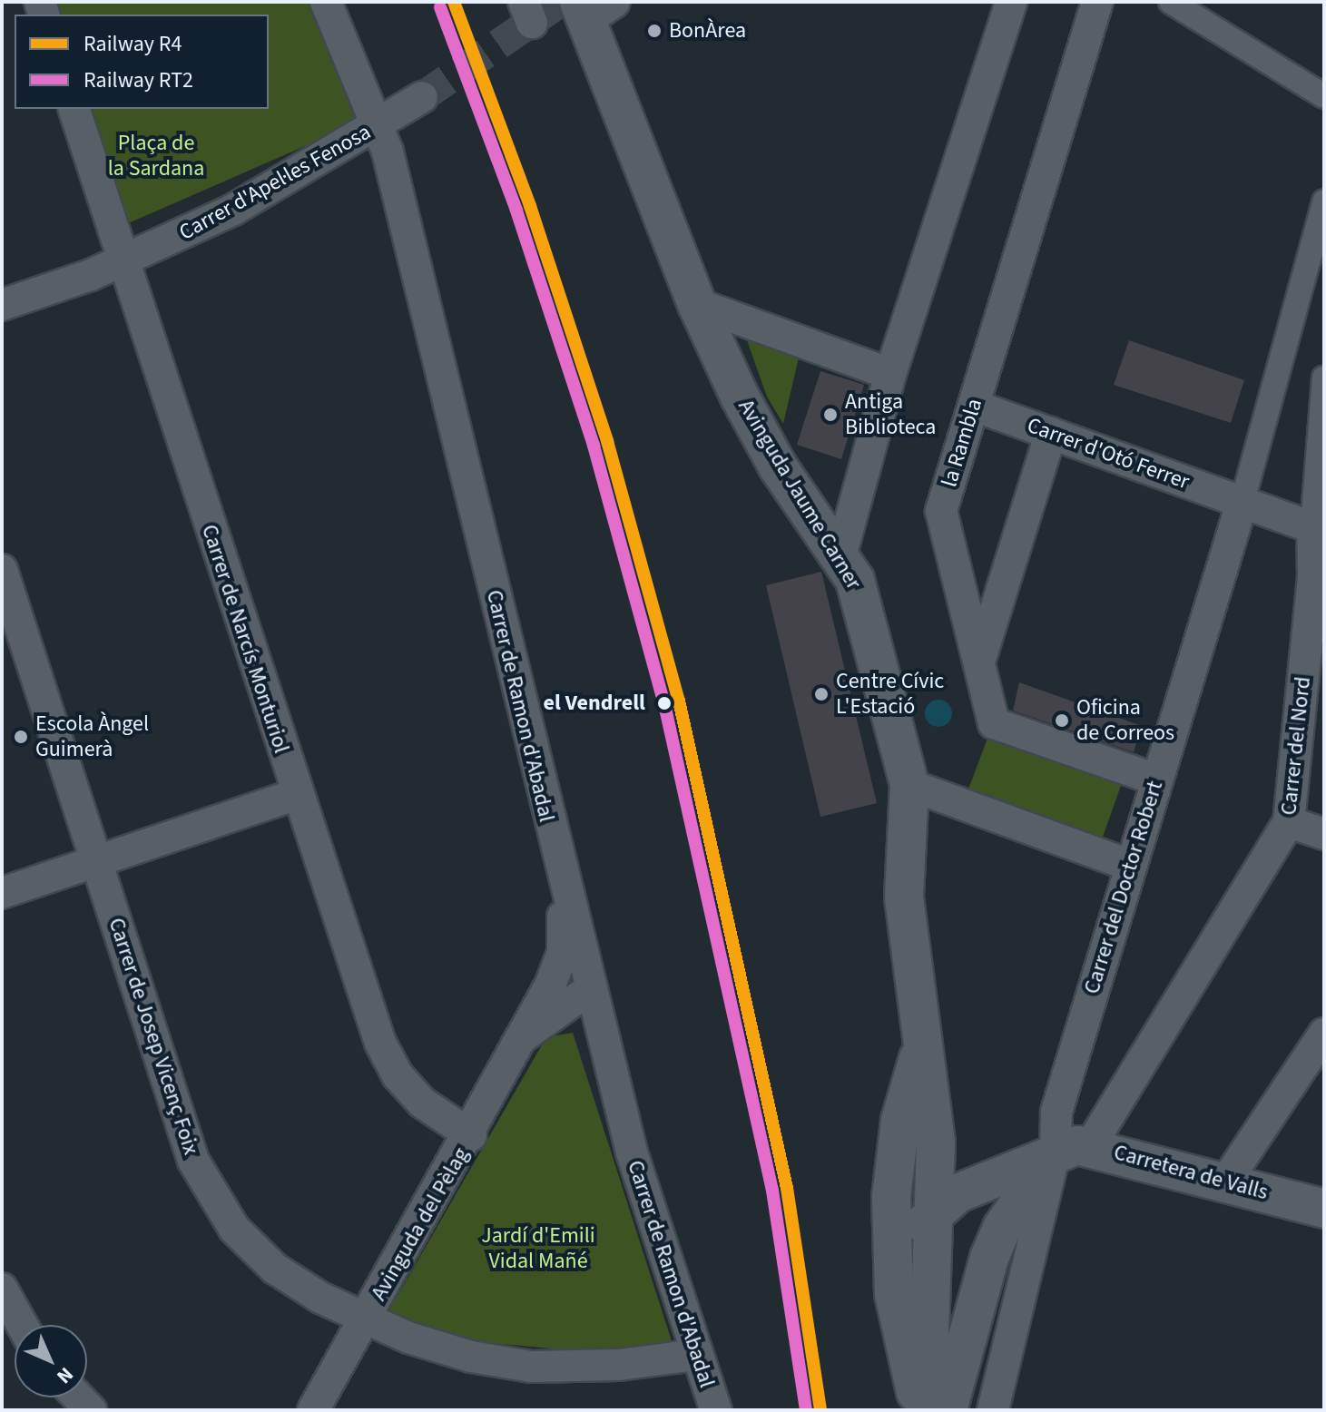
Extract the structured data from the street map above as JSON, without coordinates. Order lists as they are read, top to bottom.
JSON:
{
  "streets": {
    "street": [
      "Carrer d'Apel·les Fenosa",
      "la Rambla",
      "Carrer d'Otó Ferrer",
      "Avinguda Jaume Carner",
      "Carrer de Narcís Monturiol",
      "Carrer de Ramon d'Abadal",
      "Carrer del Nord",
      "Carrer del Doctor Robert",
      "Carrer de Josep Vicenç Foix",
      "Carretera de Valls",
      "Avinguda del Pèlag"
    ]
  },
  "crossings": [
    ["Carrer d'Apel·les Fenosa", "Carrer de Narcís Monturiol"],
    ["Carrer d'Apel·les Fenosa", "Carrer de Ramon d'Abadal"],
    ["la Rambla", "Carrer d'Otó Ferrer"],
    ["la Rambla", "Carrer del Doctor Robert"],
    ["Carrer d'Otó Ferrer", "Carrer del Nord"],
    ["Carrer d'Otó Ferrer", "Carrer del Doctor Robert"],
    ["Carrer de Narcís Monturiol", "Avinguda del Pèlag"],
    ["Carrer de Ramon d'Abadal", "Carrer de Josep Vicenç Foix"],
    ["Carrer de Ramon d'Abadal", "Avinguda del Pèlag"],
    ["Carrer del Nord", "Carrer del Doctor Robert"],
    ["Carrer del Nord", "Carretera de Valls"],
    ["Carrer del Doctor Robert", "Carretera de Valls"],
    ["Carrer de Josep Vicenç Foix", "Avinguda del Pèlag"]
  ],
  "parks": ["Plaça de la Sardana", "Jardí d'Emili Vidal Mañé"],
  "places": [
    "BonÀrea",
    "Antiga Biblioteca",
    "Centre Cívic L'Estació",
    "el Vendrell",
    "Oficina de Correos",
    "Escola Àngel Guimerà"
  ],
  "lines": ["rail line R4", "rail line RT2"],
  "legend": ["Railway R4", "Railway RT2"],
  "north": "bottom right"
}
